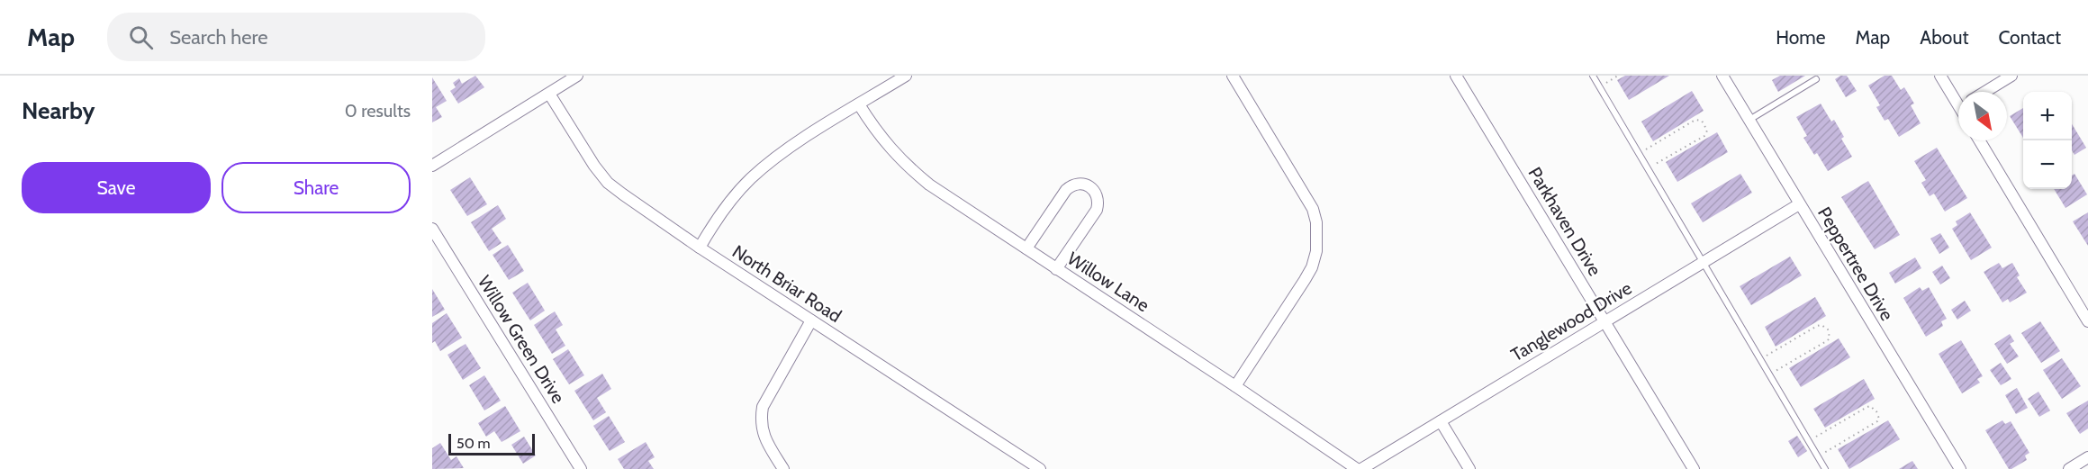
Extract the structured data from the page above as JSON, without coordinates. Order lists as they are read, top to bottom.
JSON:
{
  "streets": {
    "street": [
      "Parkhaven Drive",
      "Peppertree Drive",
      "Willow Lane",
      "North Briar Road",
      "Tanglewood Drive",
      "Willow Green Drive"
    ]
  },
  "crossings": [
    ["Parkhaven Drive", "Tanglewood Drive"],
    ["Peppertree Drive", "Tanglewood Drive"]
  ],
  "scale_bar": "50 m",
  "north": "bottom right",
  "page": {
    "header": "Map",
    "search": "Search here",
    "nav": [
      "Home",
      "Map",
      "About",
      "Contact"
    ],
    "heading": ["Nearby", "0 results"],
    "map_buttons": ["+", "−"],
    "buttons": ["Save", "Share"],
    "scale": "50 m"
  }
}
